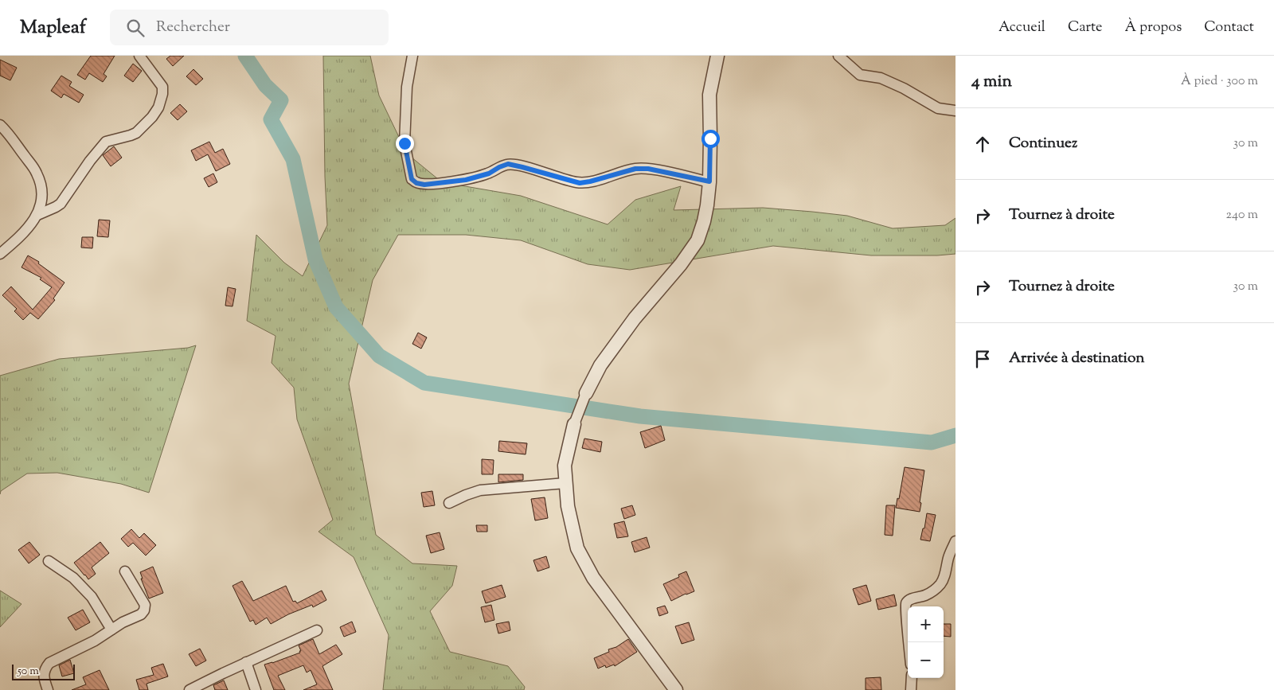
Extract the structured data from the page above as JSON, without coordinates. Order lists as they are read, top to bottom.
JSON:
{
  "scale_bar": "50 m",
  "page": {
    "header": "Mapleaf",
    "search": "Rechercher",
    "nav": [
      "Accueil",
      "Carte",
      "À propos",
      "Contact"
    ],
    "heading": ["4 min", "À pied · 300 m"],
    "list": [
      ["Continuez", "30 m"],
      ["Tournez à droite", "240 m"],
      ["Tournez à droite", "30 m"],
      "Arrivée à destination"
    ],
    "map_buttons": ["+", "−"],
    "scale": "50 m"
  }
}
